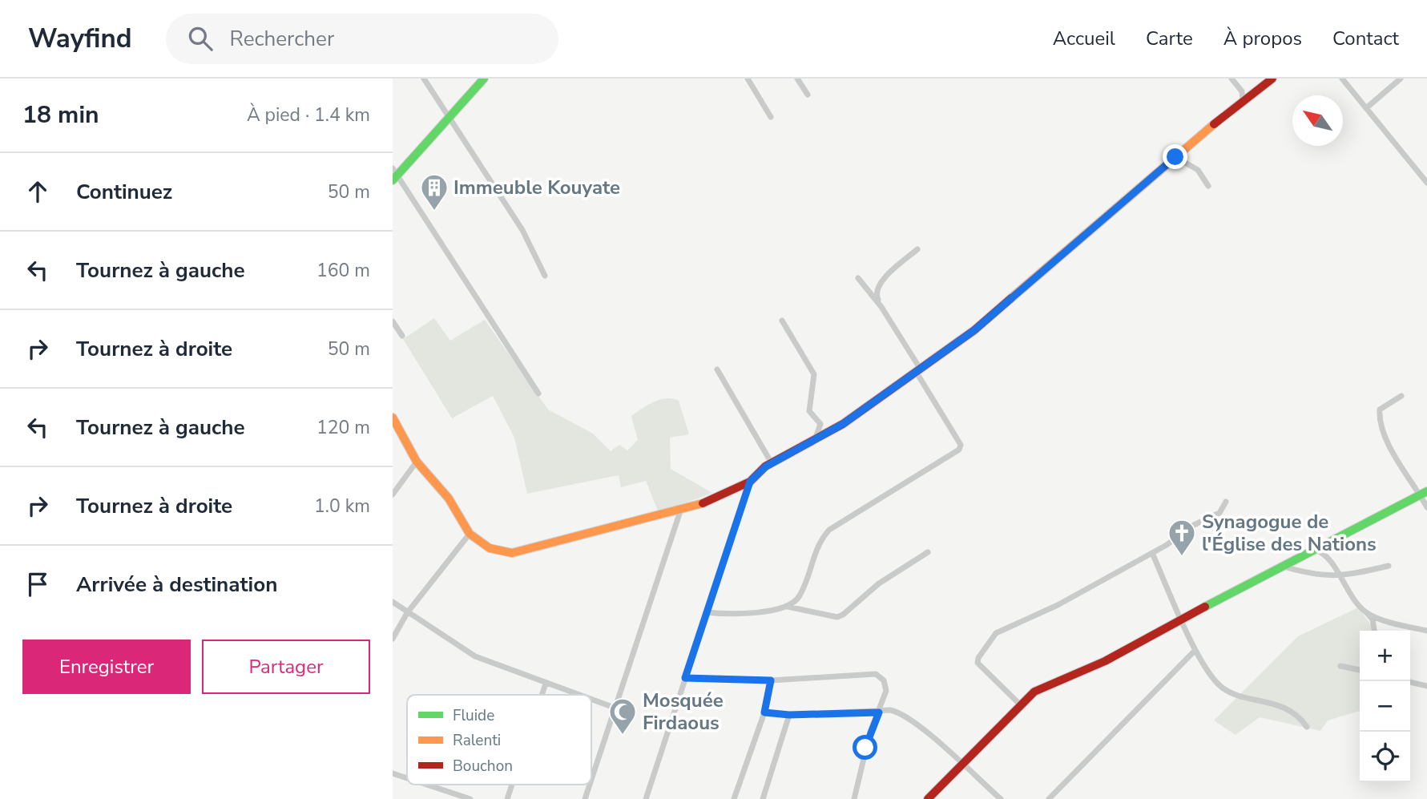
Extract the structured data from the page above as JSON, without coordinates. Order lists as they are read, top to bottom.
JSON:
{
  "places": {
    "building": ["Immeuble Kouyate"],
    "church": ["Synagogue de l'Église des Nations"],
    "mosque": ["Mosquée Firdaous"]
  },
  "legend": ["Fluide", "Ralenti", "Bouchon"],
  "north": "top left",
  "page": {
    "header": "Wayfind",
    "search": "Rechercher",
    "nav": [
      "Accueil",
      "Carte",
      "À propos",
      "Contact"
    ],
    "heading": ["18 min", "À pied · 1.4 km"],
    "list": [
      ["Continuez", "50 m"],
      ["Tournez à gauche", "160 m"],
      ["Tournez à droite", "50 m"],
      ["Tournez à gauche", "120 m"],
      ["Tournez à droite", "1.0 km"],
      "Arrivée à destination"
    ],
    "buttons": ["Enregistrer", "Partager"],
    "map_buttons": ["+", "−"]
  }
}
